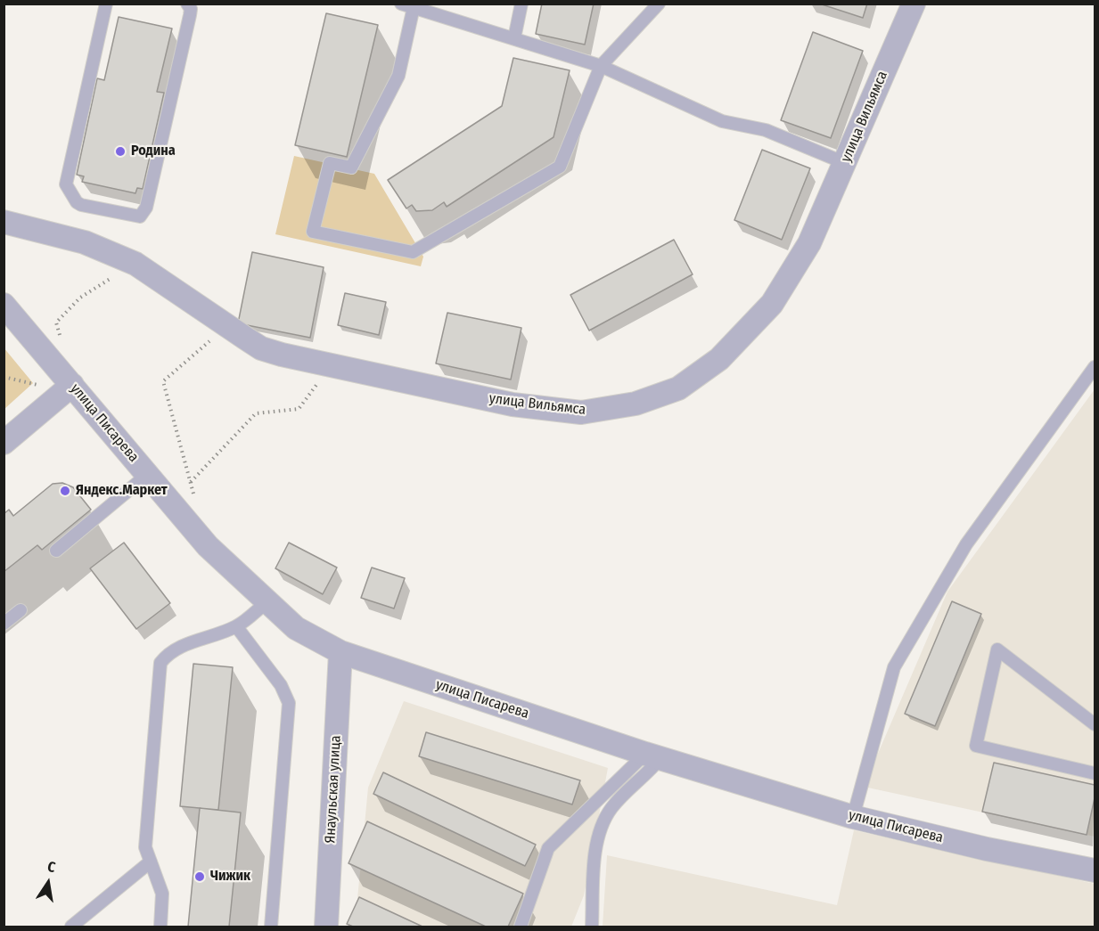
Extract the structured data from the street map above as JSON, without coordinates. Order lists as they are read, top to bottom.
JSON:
{
  "streets": {
    "street": ["улица Вильямса", "улица Писарева", "Янаульская улица"]
  },
  "crossings": [
    ["улица Писарева", "Янаульская улица"]
  ],
  "places": ["Родина", "Яндекс.Маркет", "Чижик"],
  "north": "top"
}
